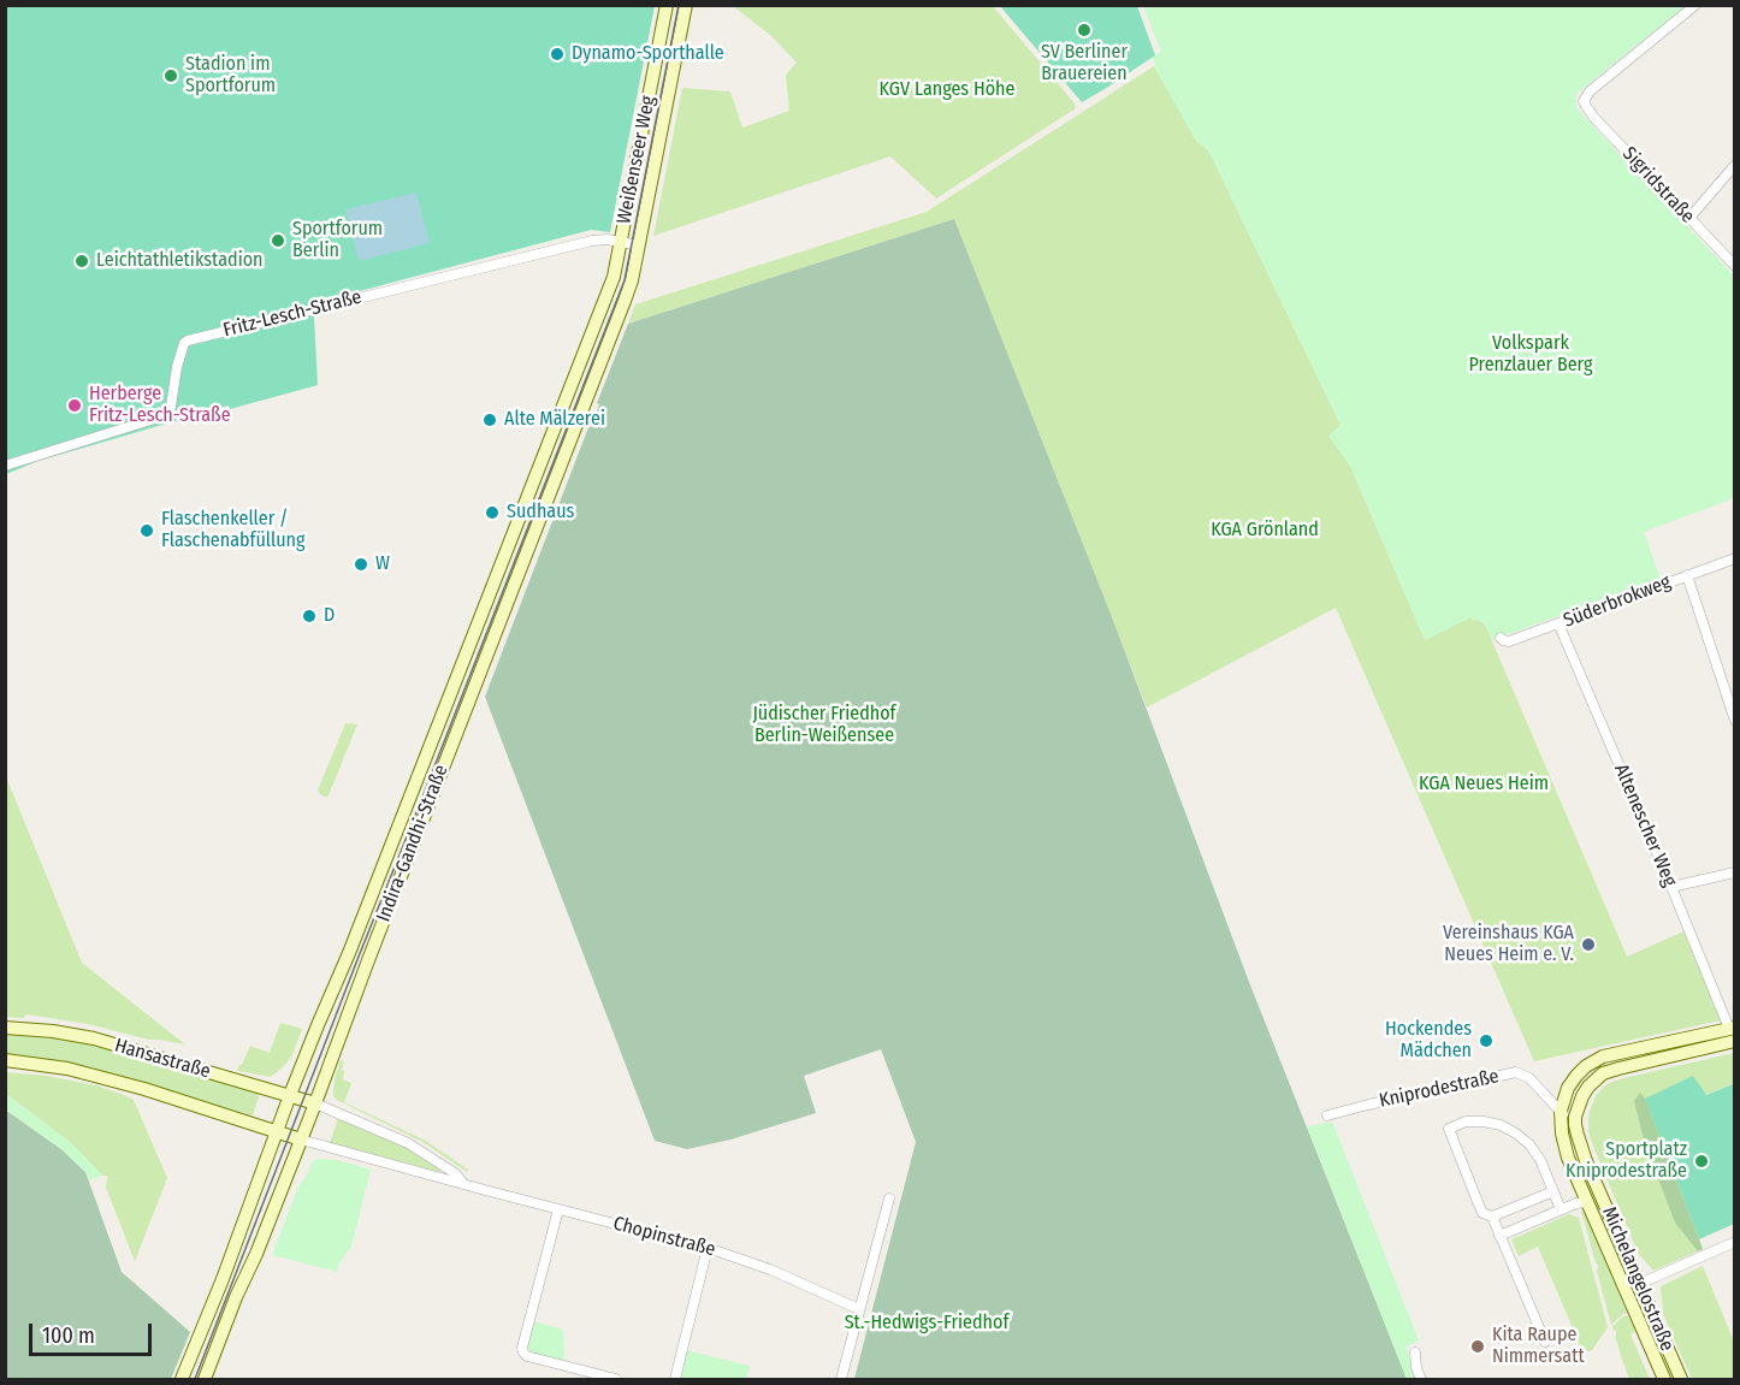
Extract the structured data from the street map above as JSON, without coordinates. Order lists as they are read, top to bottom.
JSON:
{
  "streets": {
    "main road": [
      "Weißenseer Weg",
      "Indira-Gandhi-Straße",
      "Hansastraße",
      "Michelangelostraße"
    ],
    "street": [
      "Sigridstraße",
      "Fritz-Lesch-Straße",
      "Süderbrokweg",
      "Altenescher Weg",
      "Kniprodestraße",
      "Chopinstraße"
    ]
  },
  "crossings": [
    ["Weißenseer Weg", "Fritz-Lesch-Straße"],
    ["Weißenseer Weg", "Indira-Gandhi-Straße"],
    ["Süderbrokweg", "Altenescher Weg"],
    ["Indira-Gandhi-Straße", "Hansastraße"],
    ["Indira-Gandhi-Straße", "Chopinstraße"],
    ["Hansastraße", "Chopinstraße"],
    ["Kniprodestraße", "Michelangelostraße"]
  ],
  "parks": [
    "KGV Langes Höhe",
    "Volkspark Prenzlauer Berg",
    "KGA Grönland",
    "Jüdischer Friedhof Berlin-Weißensee",
    "KGA Neues Heim",
    "St.-Hedwigs-Friedhof"
  ],
  "places": [
    "SV Berliner Brauereien",
    "Dynamo-Sporthalle",
    "Stadion im Sportforum",
    "Sportforum Berlin",
    "Leichtathletikstadion",
    "Herberge Fritz-Lesch-Straße",
    "Alte Mälzerei",
    "Sudhaus",
    "Flaschenkeller / Flaschenabfüllung",
    "W",
    "D",
    "Vereinshaus KGA Neues Heim e. V.",
    "Hockendes Mädchen",
    "Sportplatz Kniprodestraße",
    "Kita Raupe Nimmersatt"
  ],
  "scale_bar": "100 m"
}
